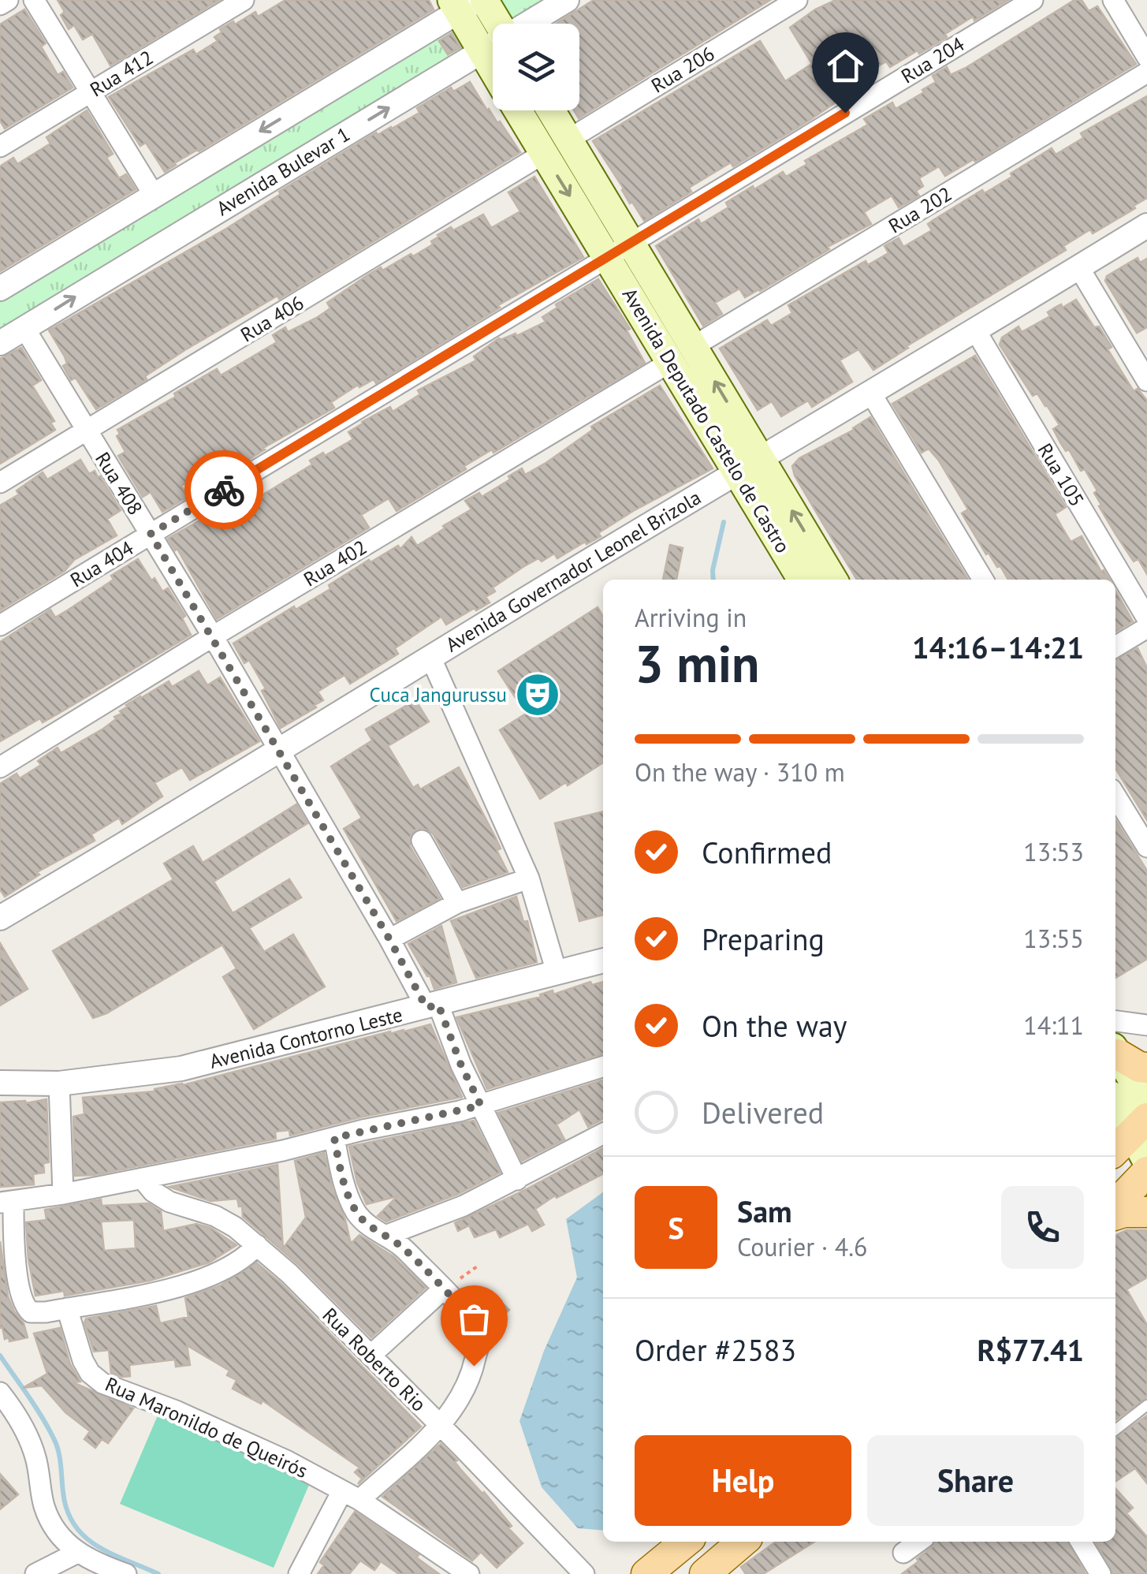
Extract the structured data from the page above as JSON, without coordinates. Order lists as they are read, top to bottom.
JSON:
{
  "streets": {
    "main road": ["Avenida Deputado Castelo de Castro"],
    "street": [
      "Rua 204",
      "Rua 206",
      "Rua 412",
      "Avenida Bulevar 1",
      "Rua 202",
      "Rua 406",
      "Rua 105",
      "Rua 408",
      "Rua 402",
      "Rua 404",
      "Avenida Governador Leonel Brizola",
      "Avenida Contorno Leste",
      "Rua Roberto Rio",
      "Rua Maronildo de Queirós"
    ]
  },
  "crossings": [
    ["Rua 204", "Avenida Deputado Castelo de Castro"],
    ["Rua 204", "Rua 404"],
    ["Rua 206", "Avenida Deputado Castelo de Castro"],
    ["Avenida Bulevar 1", "Avenida Deputado Castelo de Castro"],
    ["Avenida Bulevar 1", "Rua 408"],
    ["Rua 202", "Avenida Deputado Castelo de Castro"],
    ["Rua 202", "Rua 402"],
    ["Rua 406", "Avenida Deputado Castelo de Castro"],
    ["Rua 406", "Rua 408"],
    ["Avenida Deputado Castelo de Castro", "Rua 402"],
    ["Avenida Deputado Castelo de Castro", "Rua 404"],
    ["Avenida Deputado Castelo de Castro", "Avenida Governador Leonel Brizola"],
    ["Rua 105", "Avenida Governador Leonel Brizola"],
    ["Rua 408", "Rua 402"],
    ["Rua 408", "Rua 404"],
    ["Rua 408", "Avenida Governador Leonel Brizola"],
    ["Rua 408", "Avenida Contorno Leste"]
  ],
  "places": {
    "theatre": ["Cuca Jangurussu"]
  },
  "page": {
    "heading": ["3 min", "Arriving in", "14:16–14:21"],
    "panel": [
      "Sam",
      "Courier · 4.6",
      "Order #2583",
      "R$77.41"
    ],
    "bar": "On the way · 310 m",
    "list": [
      ["Confirmed", "13:53"],
      ["Preparing", "13:55"],
      ["On the way", "14:11"],
      "Delivered"
    ],
    "round": "S",
    "buttons": ["Help", "Share"]
  }
}
